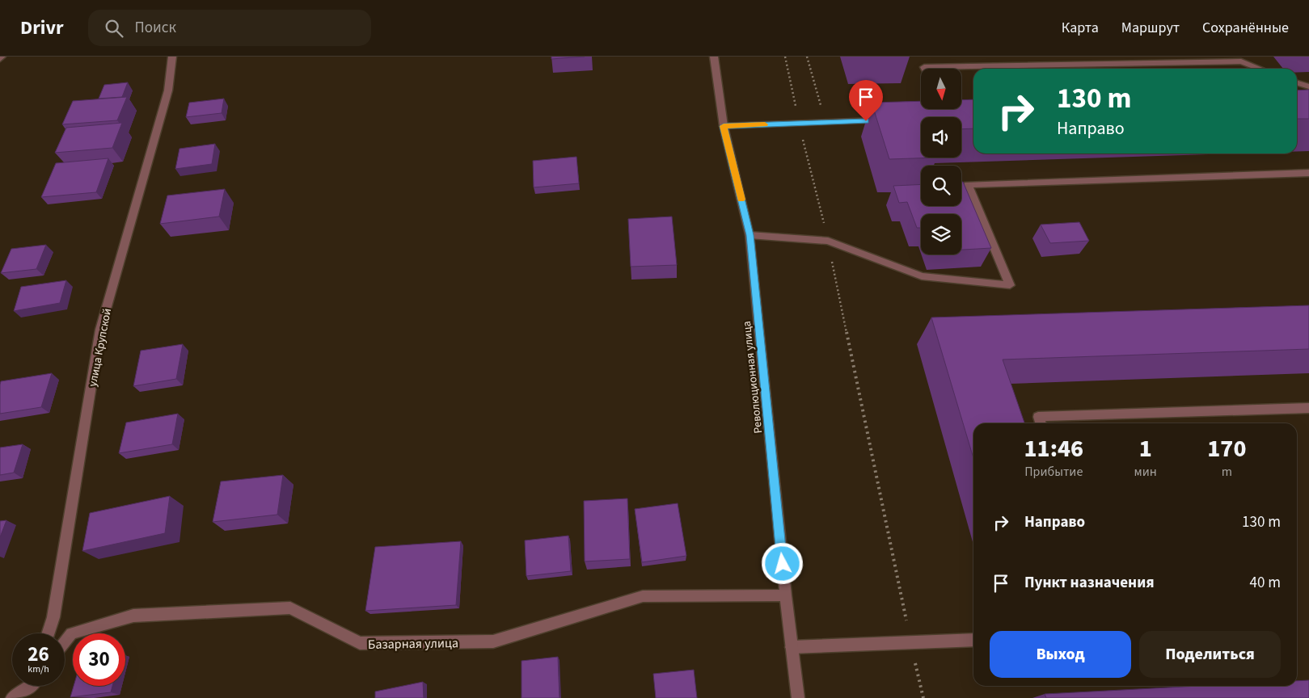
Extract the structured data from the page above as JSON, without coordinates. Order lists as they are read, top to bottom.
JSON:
{
  "streets": {
    "street": ["улица Крупской", "Революционная улица", "Базарная улица"]
  },
  "crossings": [
    ["Революционная улица", "Базарная улица"]
  ],
  "north": "bottom",
  "page": {
    "header": "Drivr",
    "search": "Поиск",
    "nav": ["Карта", "Маршрут", "Сохранённые"],
    "turn": ["130 m", "Направо"],
    "eta": [
      "11:46",
      "Прибытие",
      "1",
      "мин",
      "170",
      "m"
    ],
    "list": [
      {
        "name": "Направо",
        "value": "130 m"
      },
      {
        "name": "Пункт назначения",
        "value": "40 m"
      }
    ],
    "buttons": ["Выход", "Поделиться"],
    "speed": "26 km/h",
    "limit": "30"
  }
}
